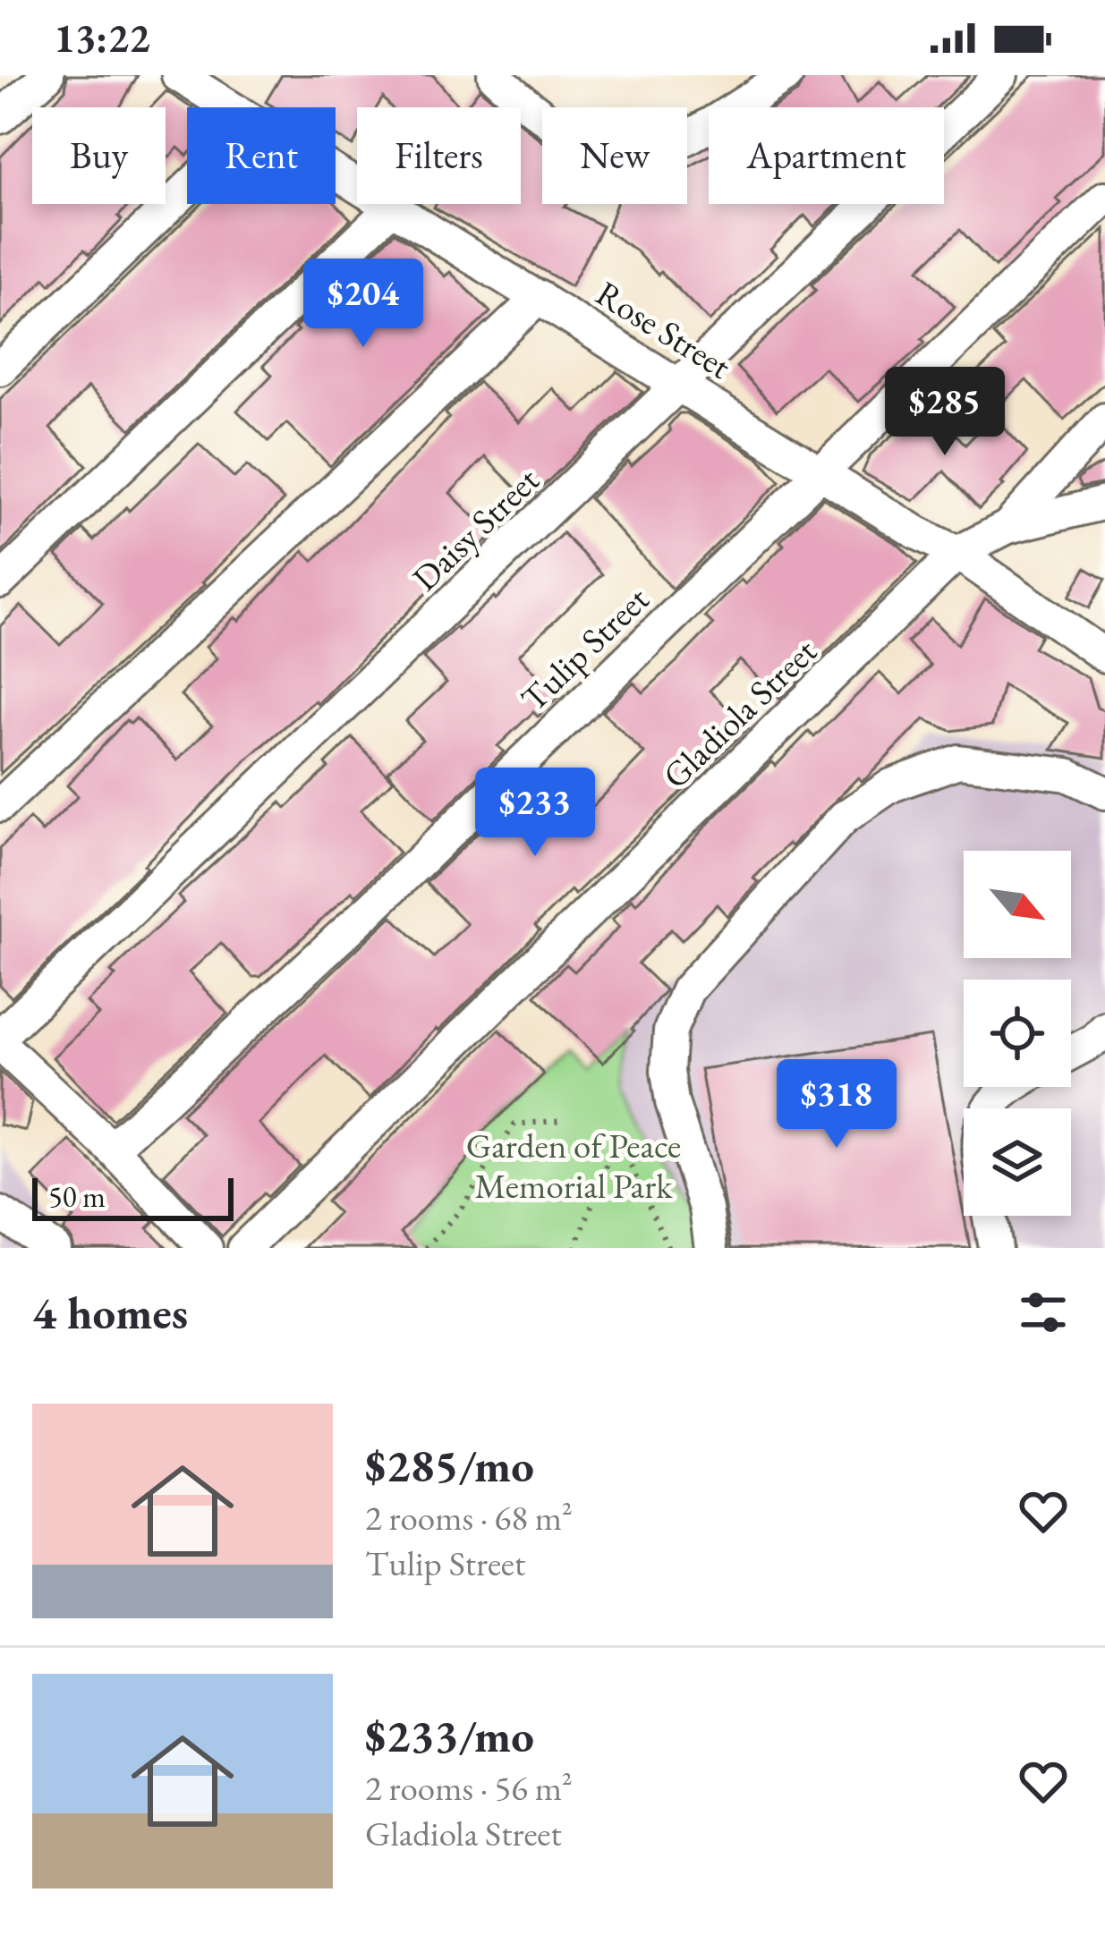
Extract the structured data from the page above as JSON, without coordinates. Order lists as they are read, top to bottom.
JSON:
{
  "streets": {
    "street": [
      "Rose Street",
      "Daisy Street",
      "Tulip Street",
      "Gladiola Street"
    ]
  },
  "crossings": [
    ["Rose Street", "Daisy Street"],
    ["Rose Street", "Tulip Street"],
    ["Rose Street", "Gladiola Street"]
  ],
  "parks": ["Garden of Peace Memorial Park"],
  "scale_bar": "50 m",
  "north": "bottom right",
  "page": {
    "status": "13:22",
    "chip": [
      "Buy",
      "Rent",
      "Filters",
      "New",
      "Apartment"
    ],
    "price": [
      "$204",
      "$285",
      "$233",
      "$318"
    ],
    "scale": "50 m",
    "heading": "4 homes",
    "list": [
      {
        "name": "$285/mo",
        "note": "2 rooms · 68 m² · Tulip Street"
      },
      {
        "name": "$233/mo",
        "note": "2 rooms · 56 m² · Gladiola Street"
      }
    ]
  }
}
